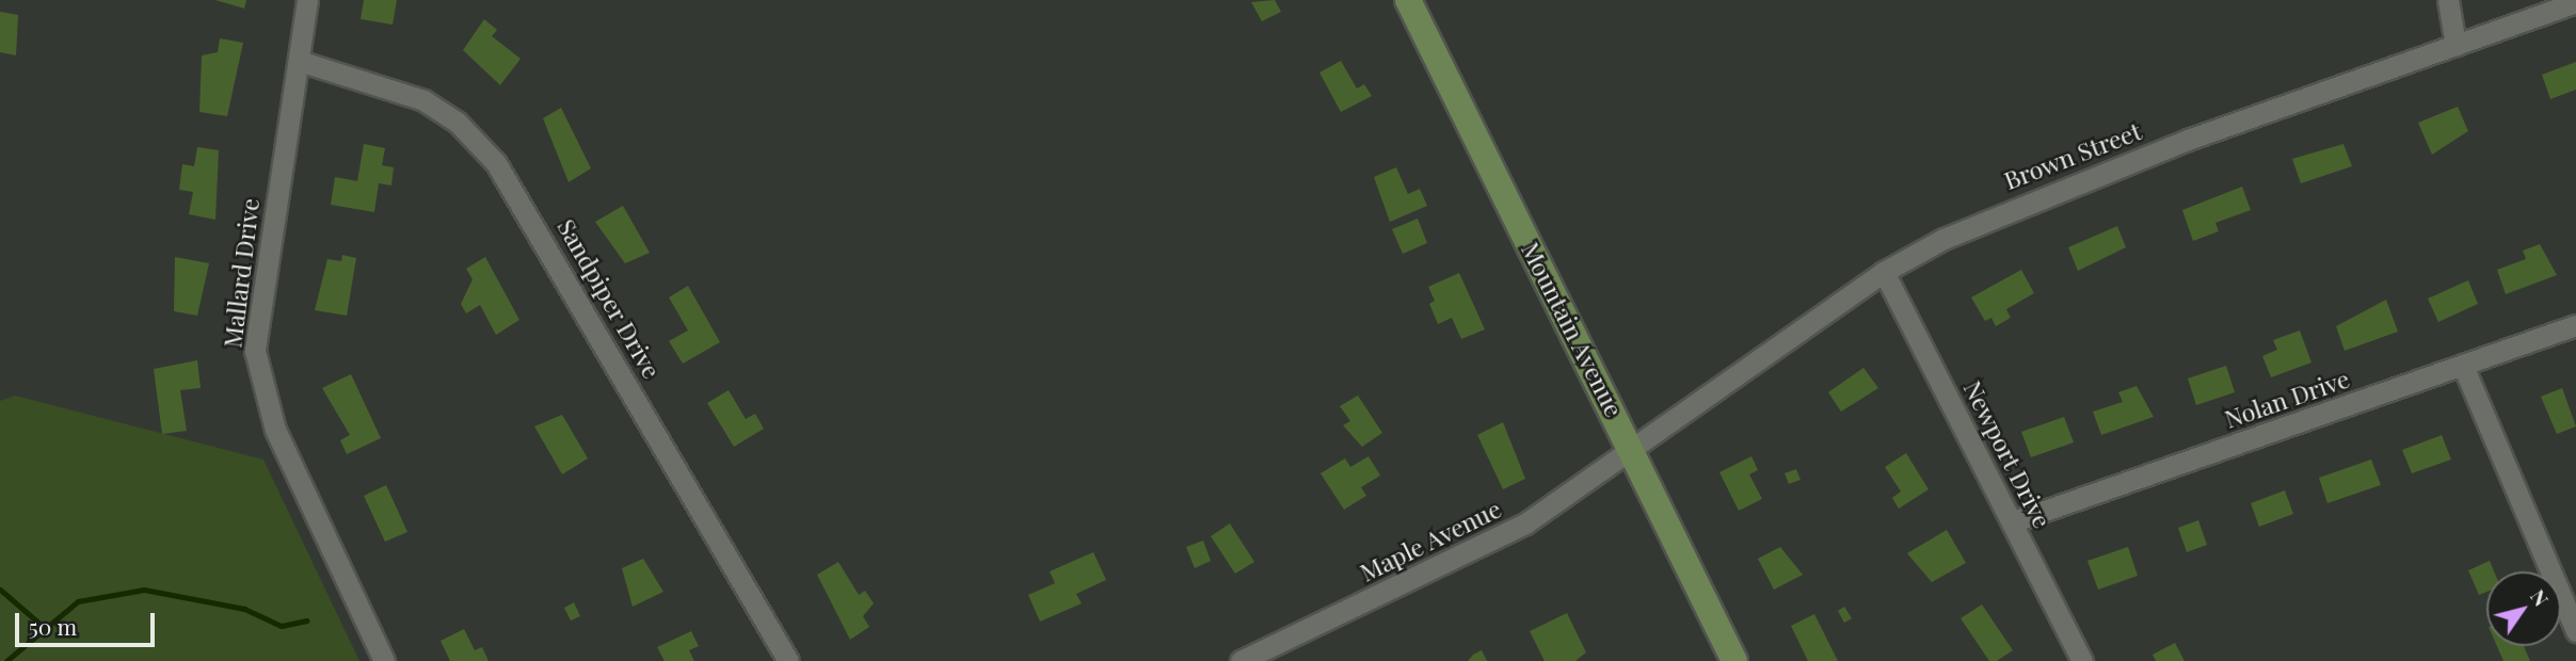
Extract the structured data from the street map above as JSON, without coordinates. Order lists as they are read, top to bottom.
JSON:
{
  "streets": {
    "main road": ["Mountain Avenue"],
    "street": [
      "Brown Street",
      "Mallard Drive",
      "Sandpiper Drive",
      "Nolan Drive",
      "Newport Drive",
      "Maple Avenue"
    ]
  },
  "crossings": [
    ["Brown Street", "Mountain Avenue"],
    ["Brown Street", "Newport Drive"],
    ["Brown Street", "Maple Avenue"],
    ["Mallard Drive", "Sandpiper Drive"],
    ["Mountain Avenue", "Maple Avenue"],
    ["Nolan Drive", "Newport Drive"]
  ],
  "scale_bar": "50 m",
  "north": "top right"
}
